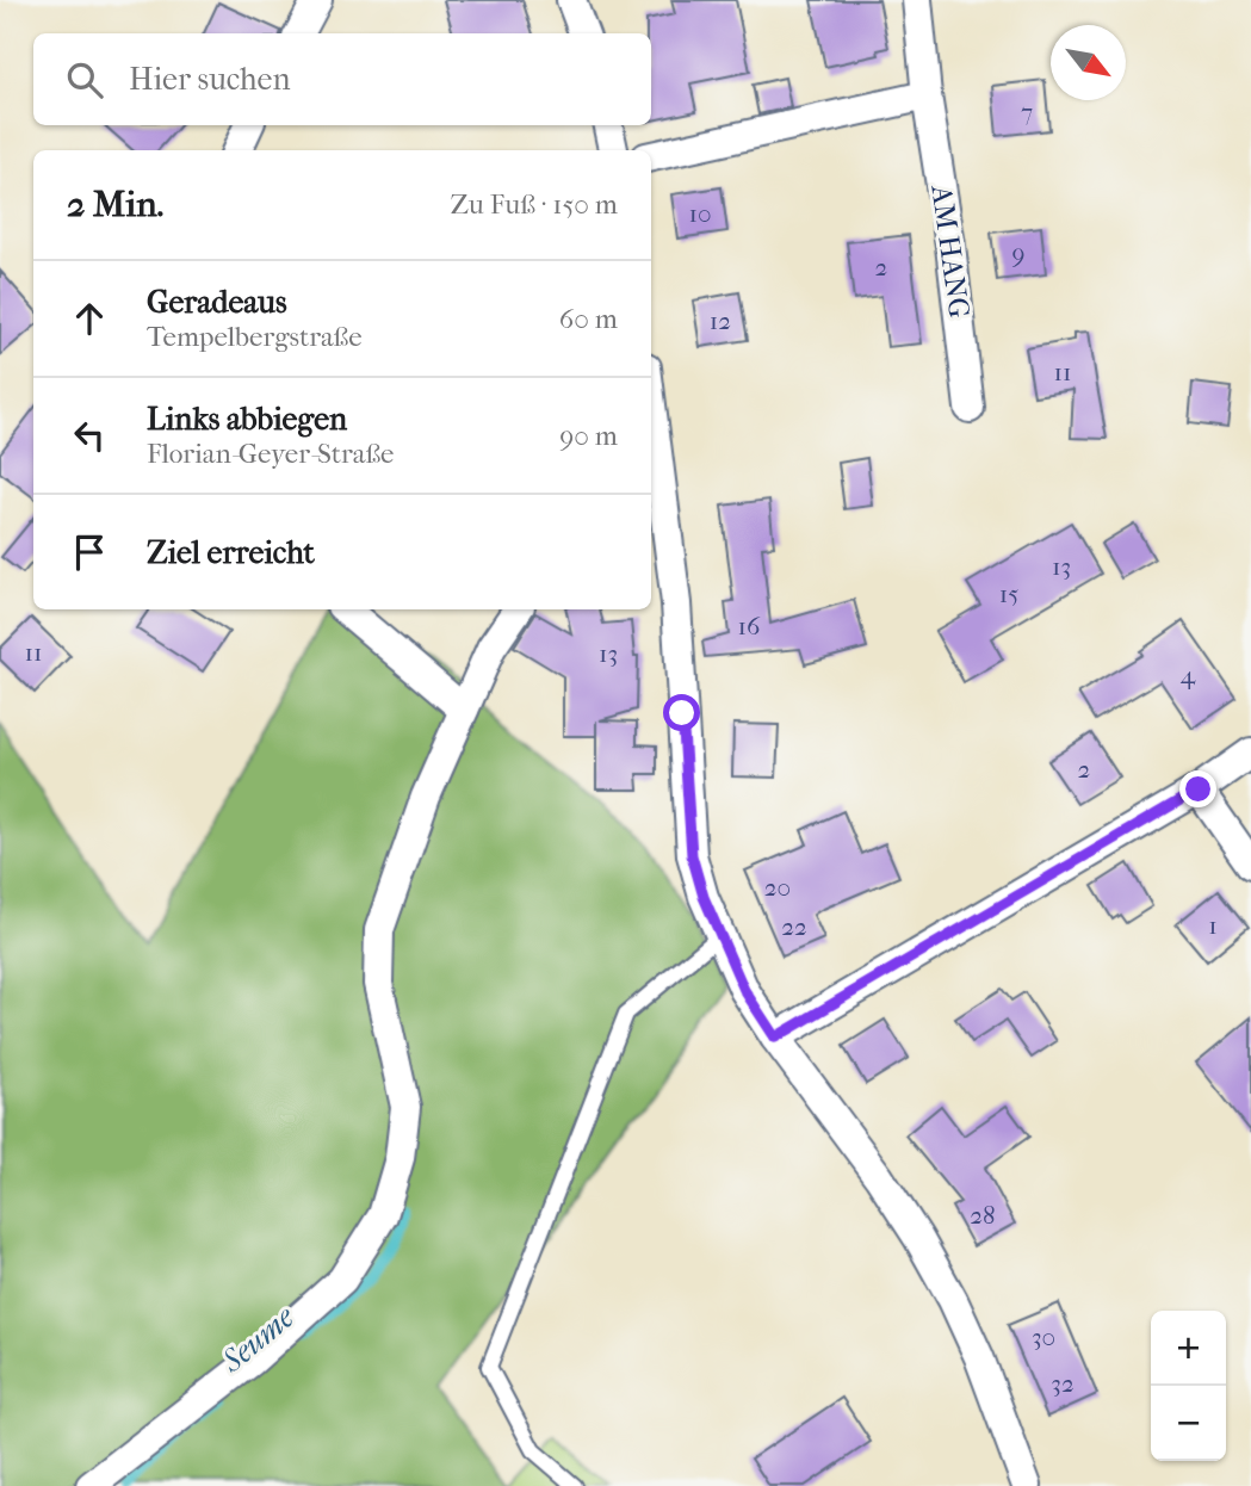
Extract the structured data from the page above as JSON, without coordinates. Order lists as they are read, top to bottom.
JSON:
{
  "streets": {
    "street": ["AM HANG"]
  },
  "water": ["Seume"],
  "house_numbers": [
    "7",
    "10",
    "9",
    "2",
    "12",
    "11",
    "13",
    "15",
    "16",
    "11",
    "13",
    "4",
    "2",
    "20",
    "1",
    "22",
    "28",
    "30",
    "32"
  ],
  "north": "bottom right",
  "page": {
    "search": "Hier suchen",
    "heading": ["2 Min.", "Zu Fuß · 150 m"],
    "list": [
      ["Geradeaus", "Tempelbergstraße", "60 m"],
      ["Links abbiegen", "Florian-Geyer-Straße", "90 m"],
      "Ziel erreicht"
    ],
    "map_buttons": ["+", "−"]
  }
}
